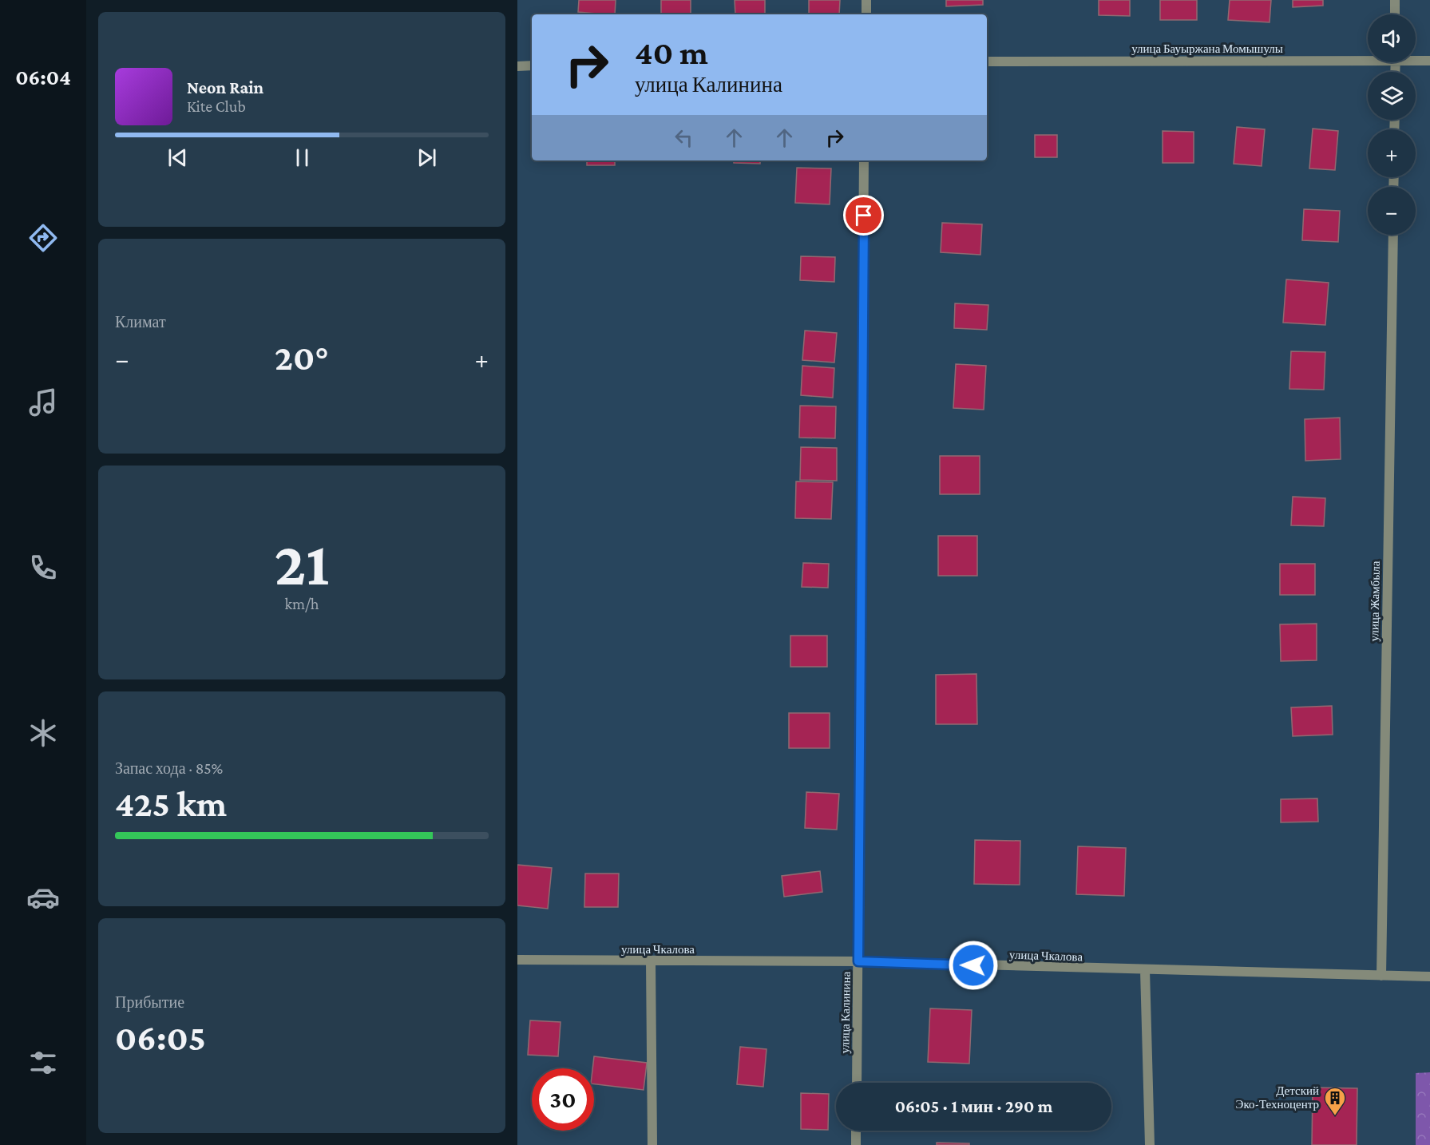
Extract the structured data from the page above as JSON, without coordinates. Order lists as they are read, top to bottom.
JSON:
{
  "streets": {
    "street": [
      "улица Бауыржана Момышулы",
      "улица Жамбыла",
      "улица Чкалова",
      "улица Калинина"
    ]
  },
  "crossings": [
    ["улица Жамбыла", "улица Чкалова"],
    ["улица Чкалова", "улица Калинина"]
  ],
  "places": {
    "building": ["Детский Эко-Техноцентр"]
  },
  "page": {
    "tabs": "06:04",
    "map_buttons": ["+", "−"],
    "turn": ["40 m", "улица Калинина"],
    "song": ["Neon Rain", "Kite Club"],
    "tile": [
      "Климат",
      ["21", "km/h"],
      ["Запас хода · 85%", "425 km"],
      ["Прибытие", "06:05"]
    ],
    "heat": ["−", "20°", "+"],
    "limit": "30",
    "trip": "06:05 · 1 мин · 290 m"
  }
}
